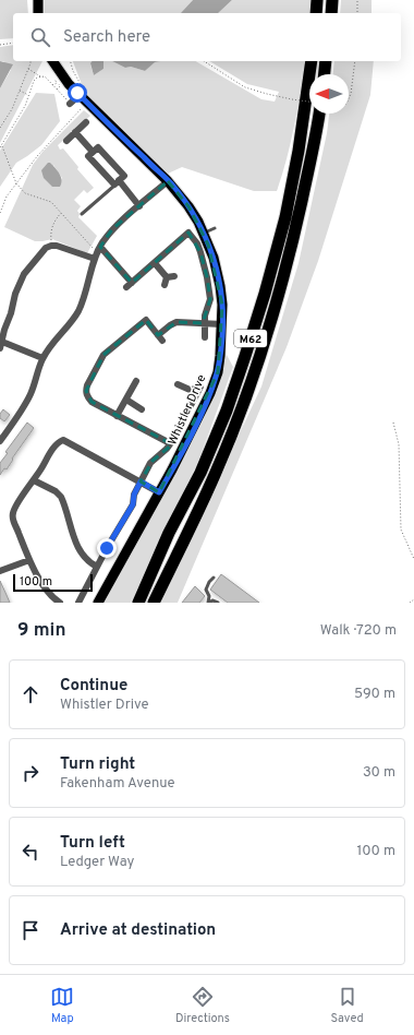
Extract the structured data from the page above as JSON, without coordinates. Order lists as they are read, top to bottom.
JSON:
{
  "streets": {
    "highway": ["M62"],
    "main road": ["Whistler Drive"]
  },
  "scale_bar": "100 m",
  "north": "left",
  "page": {
    "search": "Search here",
    "scale": "100 m",
    "heading": ["9 min", "Walk · 720 m"],
    "list": [
      ["Continue", "Whistler Drive", "590 m"],
      ["Turn right", "Fakenham Avenue", "30 m"],
      ["Turn left", "Ledger Way", "100 m"],
      "Arrive at destination"
    ],
    "nav": ["Map", "Directions", "Saved"]
  }
}
